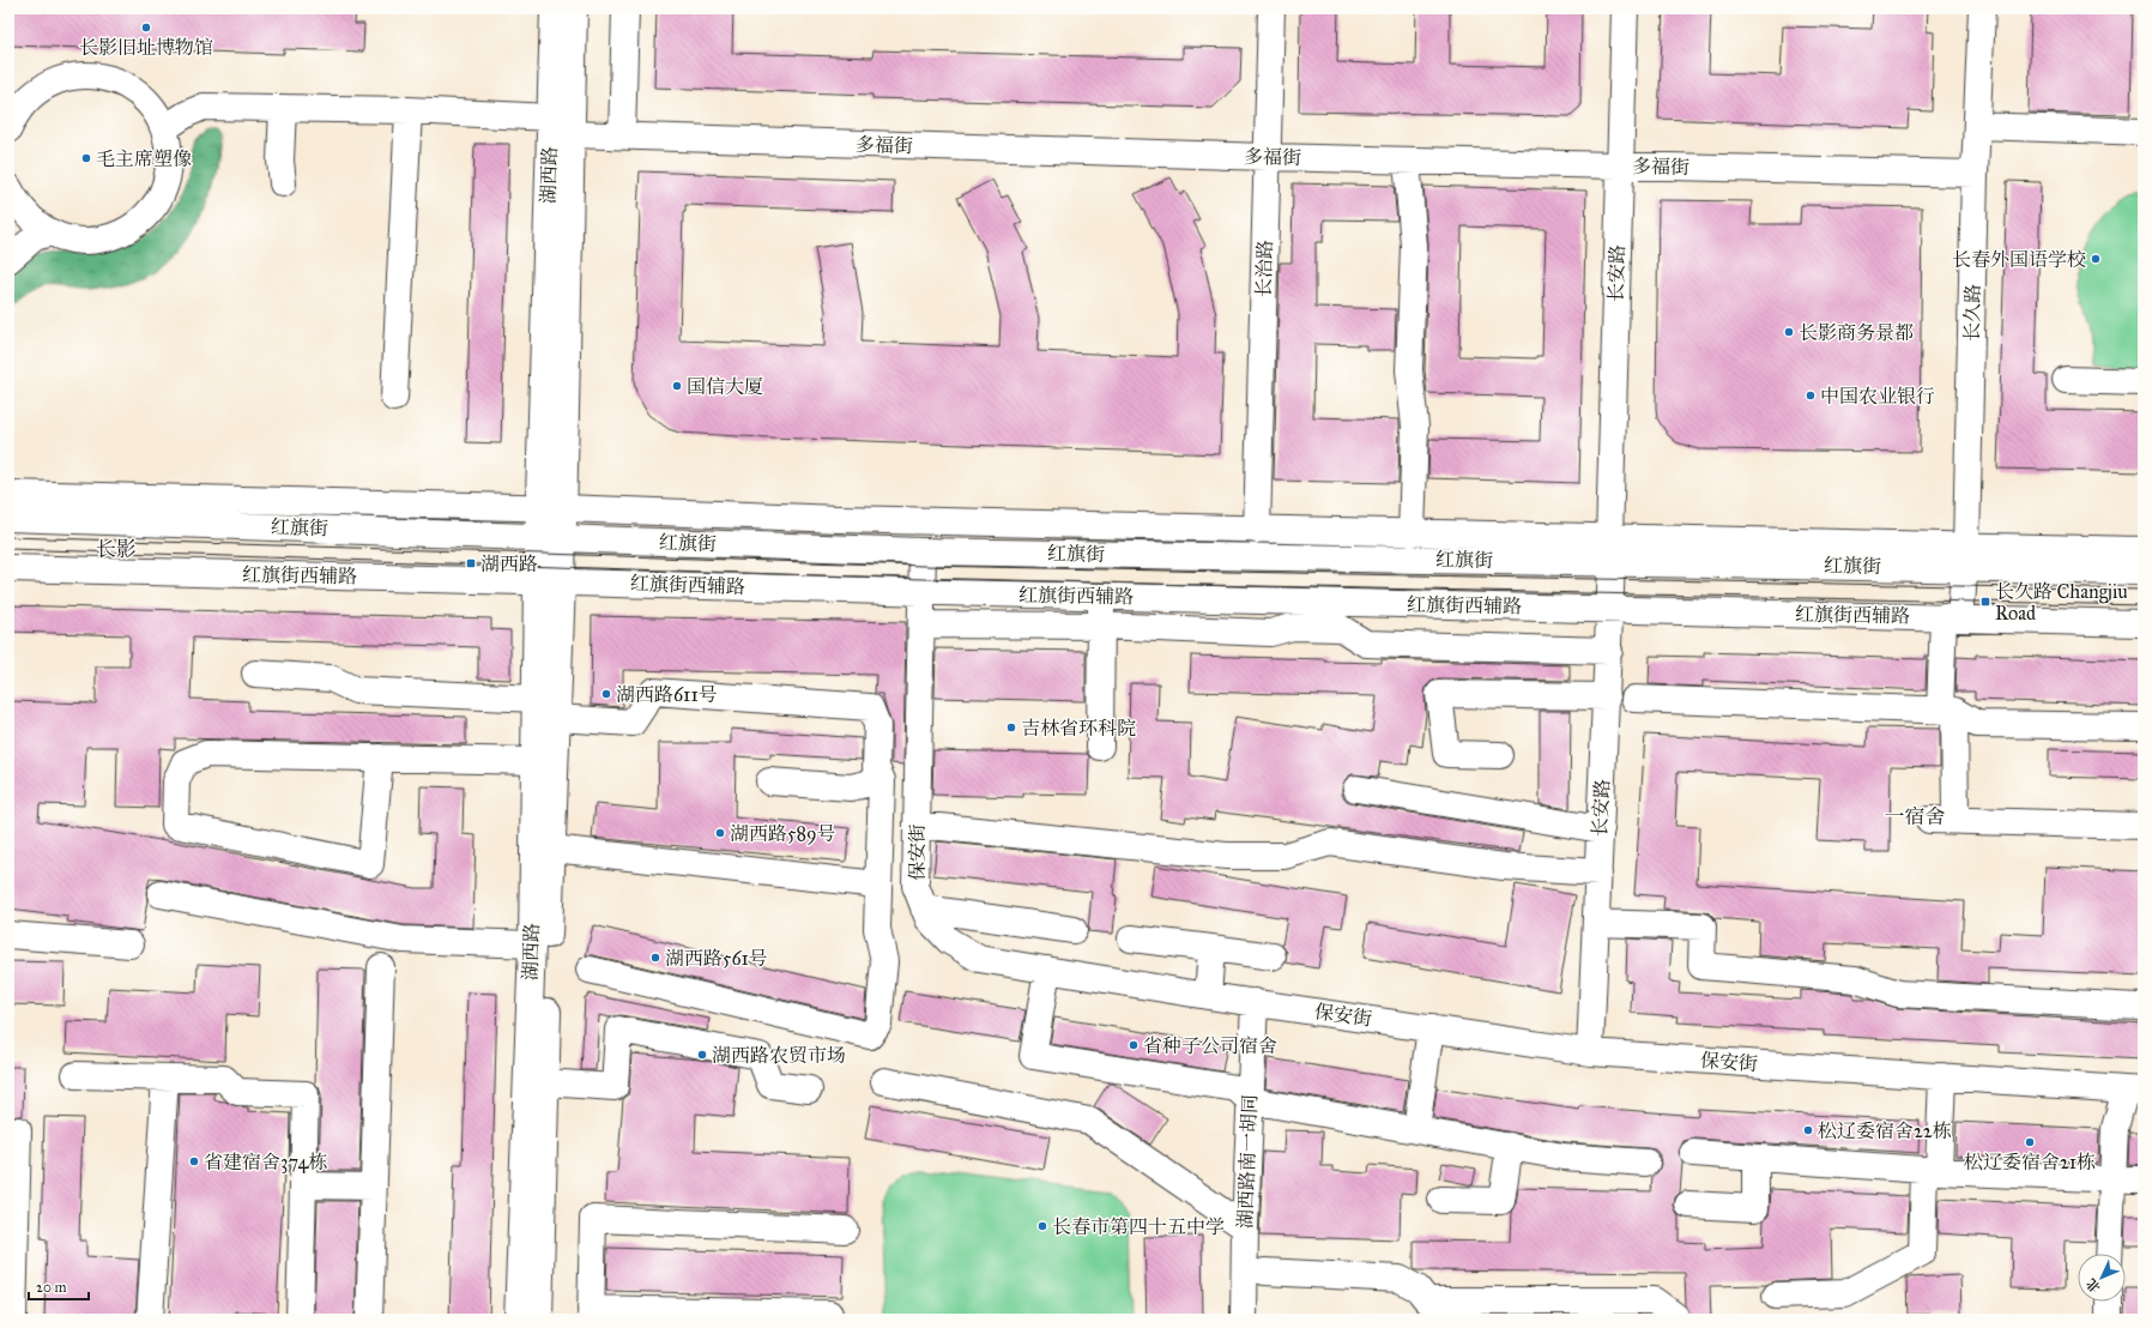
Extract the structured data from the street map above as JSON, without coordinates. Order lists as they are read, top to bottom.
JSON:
{
  "streets": {
    "street": [
      "多福街",
      "湖西路",
      "长治路",
      "长安路",
      "长久路",
      "红旗街",
      "红旗街西辅路",
      "保安街",
      "湖西路南一胡同"
    ]
  },
  "crossings": [
    ["多福街", "湖西路"],
    ["多福街", "长治路"],
    ["多福街", "长安路"],
    ["多福街", "长久路"],
    ["湖西路", "红旗街"],
    ["湖西路", "红旗街西辅路"],
    ["长治路", "红旗街"],
    ["长安路", "红旗街"],
    ["长安路", "红旗街西辅路"],
    ["长安路", "保安街"],
    ["长久路", "红旗街"],
    ["长久路", "红旗街西辅路"],
    ["红旗街", "保安街"],
    ["红旗街西辅路", "保安街"],
    ["保安街", "湖西路南一胡同"]
  ],
  "districts": ["长影", "一宿舍"],
  "places": {
    "other": [
      "长影旧址博物馆",
      "毛主席塑像",
      "长春外国语学校",
      "长影商务景都",
      "国信大厦",
      "中国农业银行",
      "湖西路611号",
      "吉林省环科院",
      "湖西路589号",
      "湖西路561号",
      "省种子公司宿舍",
      "湖西路农贸市场",
      "松辽委宿舍22栋",
      "松辽委宿舍21栋",
      "省建宿舍374栋",
      "长春市第四十五中学"
    ],
    "transit": ["湖西路", "长久路 Changjiu Road"]
  },
  "scale_bar": "20 m",
  "north": "bottom left"
}
